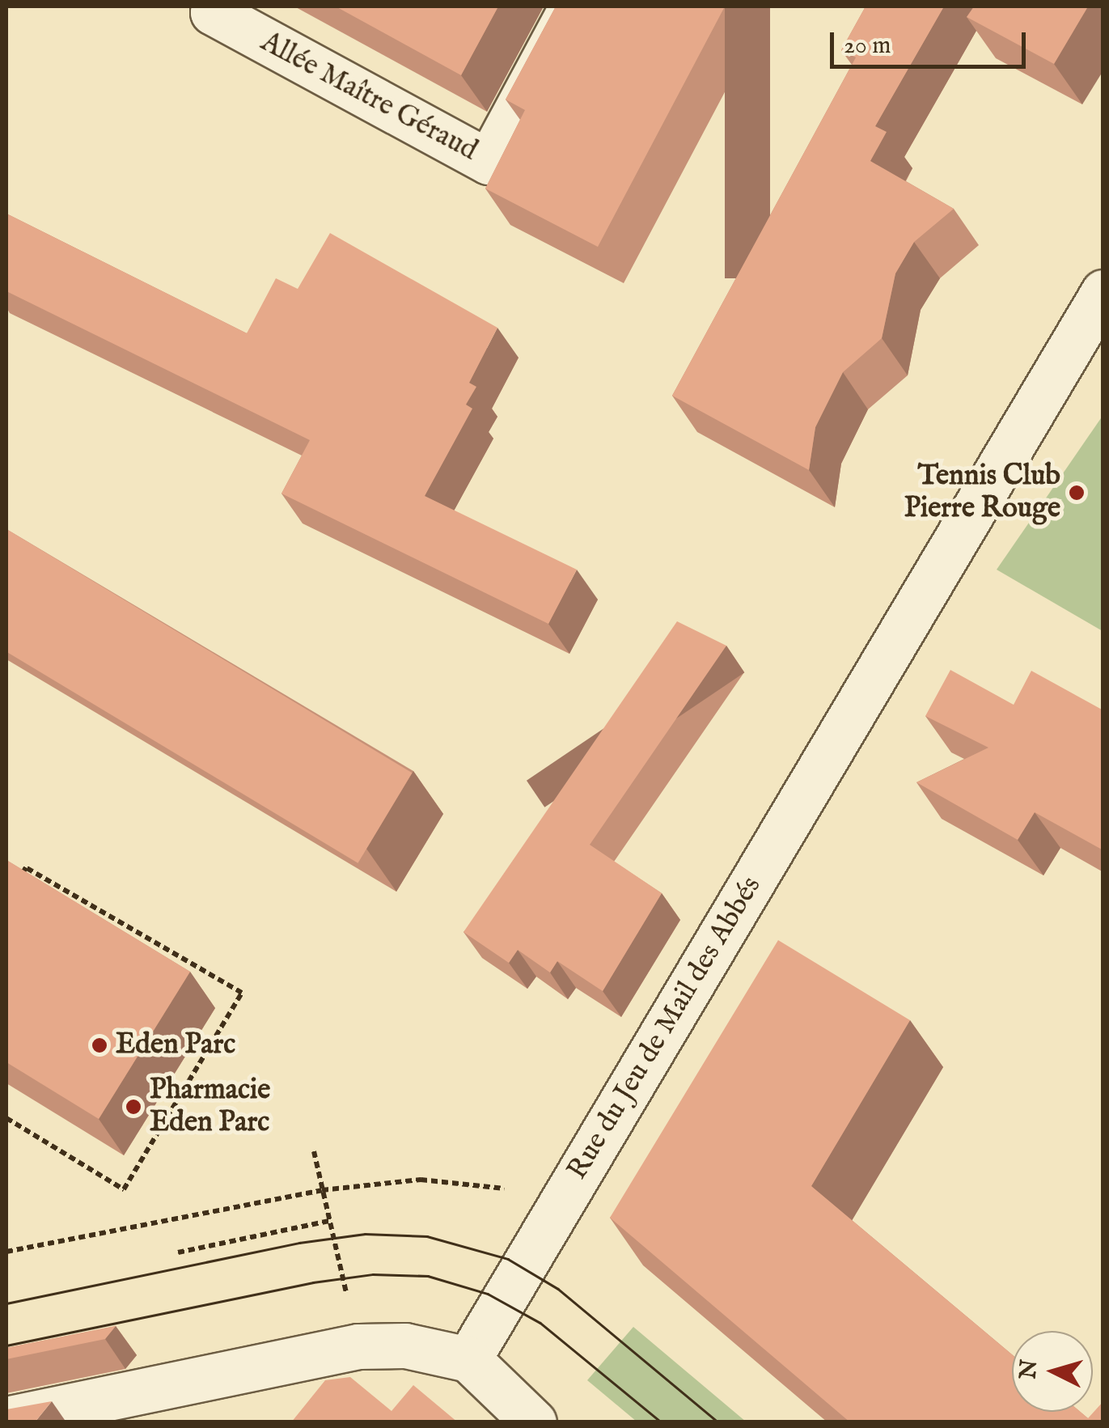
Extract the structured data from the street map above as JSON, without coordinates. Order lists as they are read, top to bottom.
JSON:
{
  "streets": {
    "street": ["Allée Maître Géraud", "Rue du Jeu de Mail des Abbés"]
  },
  "places": ["Tennis Club Pierre Rouge", "Eden Parc", "Pharmacie Eden Parc"],
  "scale_bar": "20 m",
  "north": "left"
}
